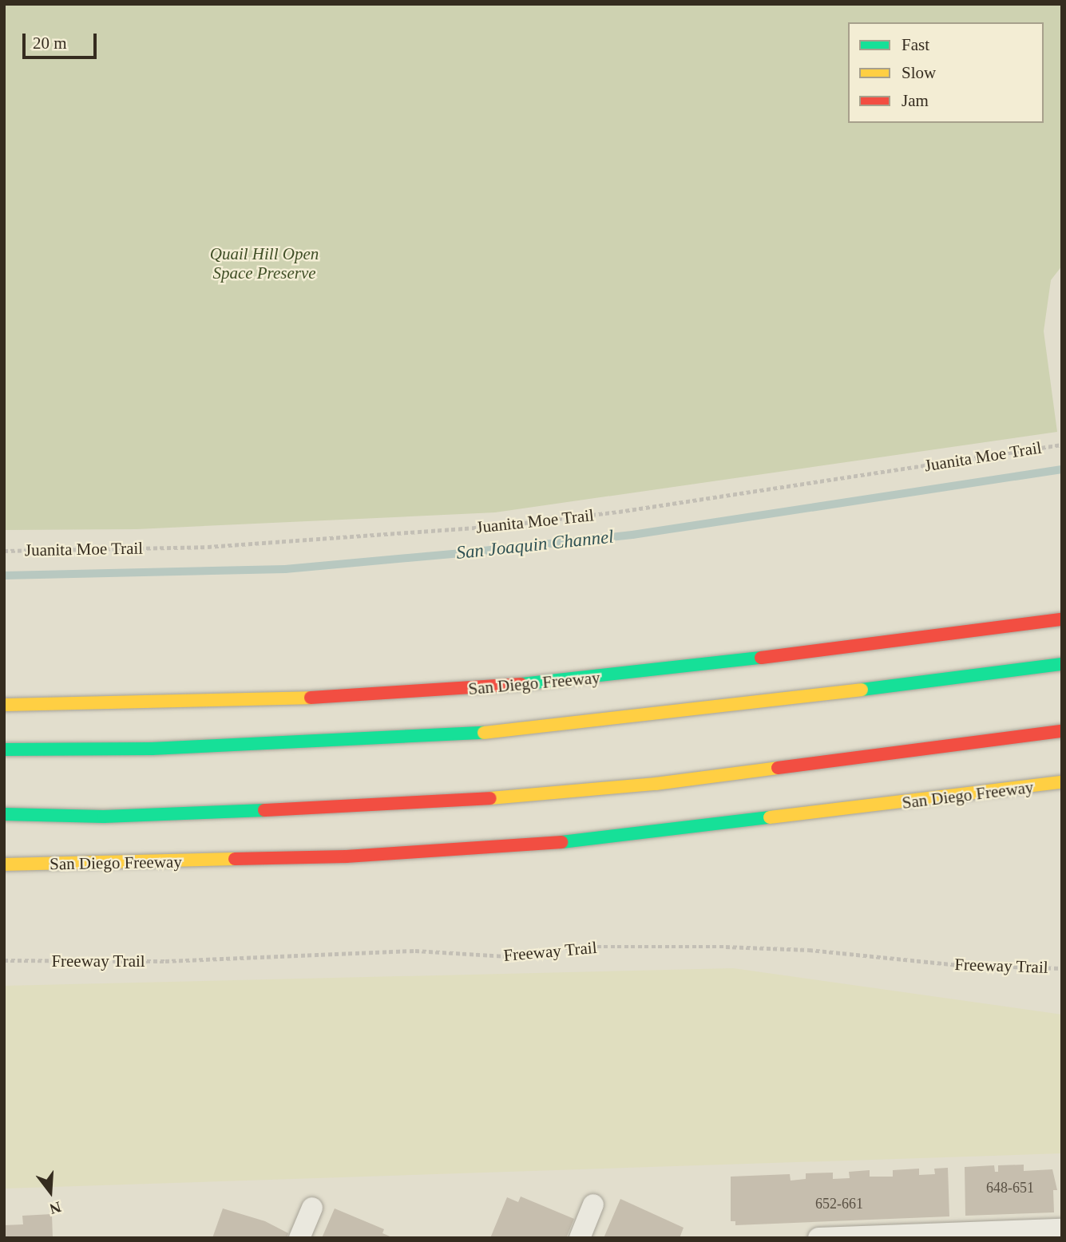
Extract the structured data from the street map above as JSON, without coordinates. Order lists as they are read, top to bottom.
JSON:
{
  "streets": {
    "highway": ["San Diego Freeway"],
    "path": ["Juanita Moe Trail", "Freeway Trail"]
  },
  "water": ["San Joaquin Channel"],
  "parks": ["Quail Hill Open Space Preserve"],
  "house_numbers": ["648-651", "652-661"],
  "legend": ["Fast", "Slow", "Jam"],
  "scale_bar": "20 m",
  "north": "bottom"
}
